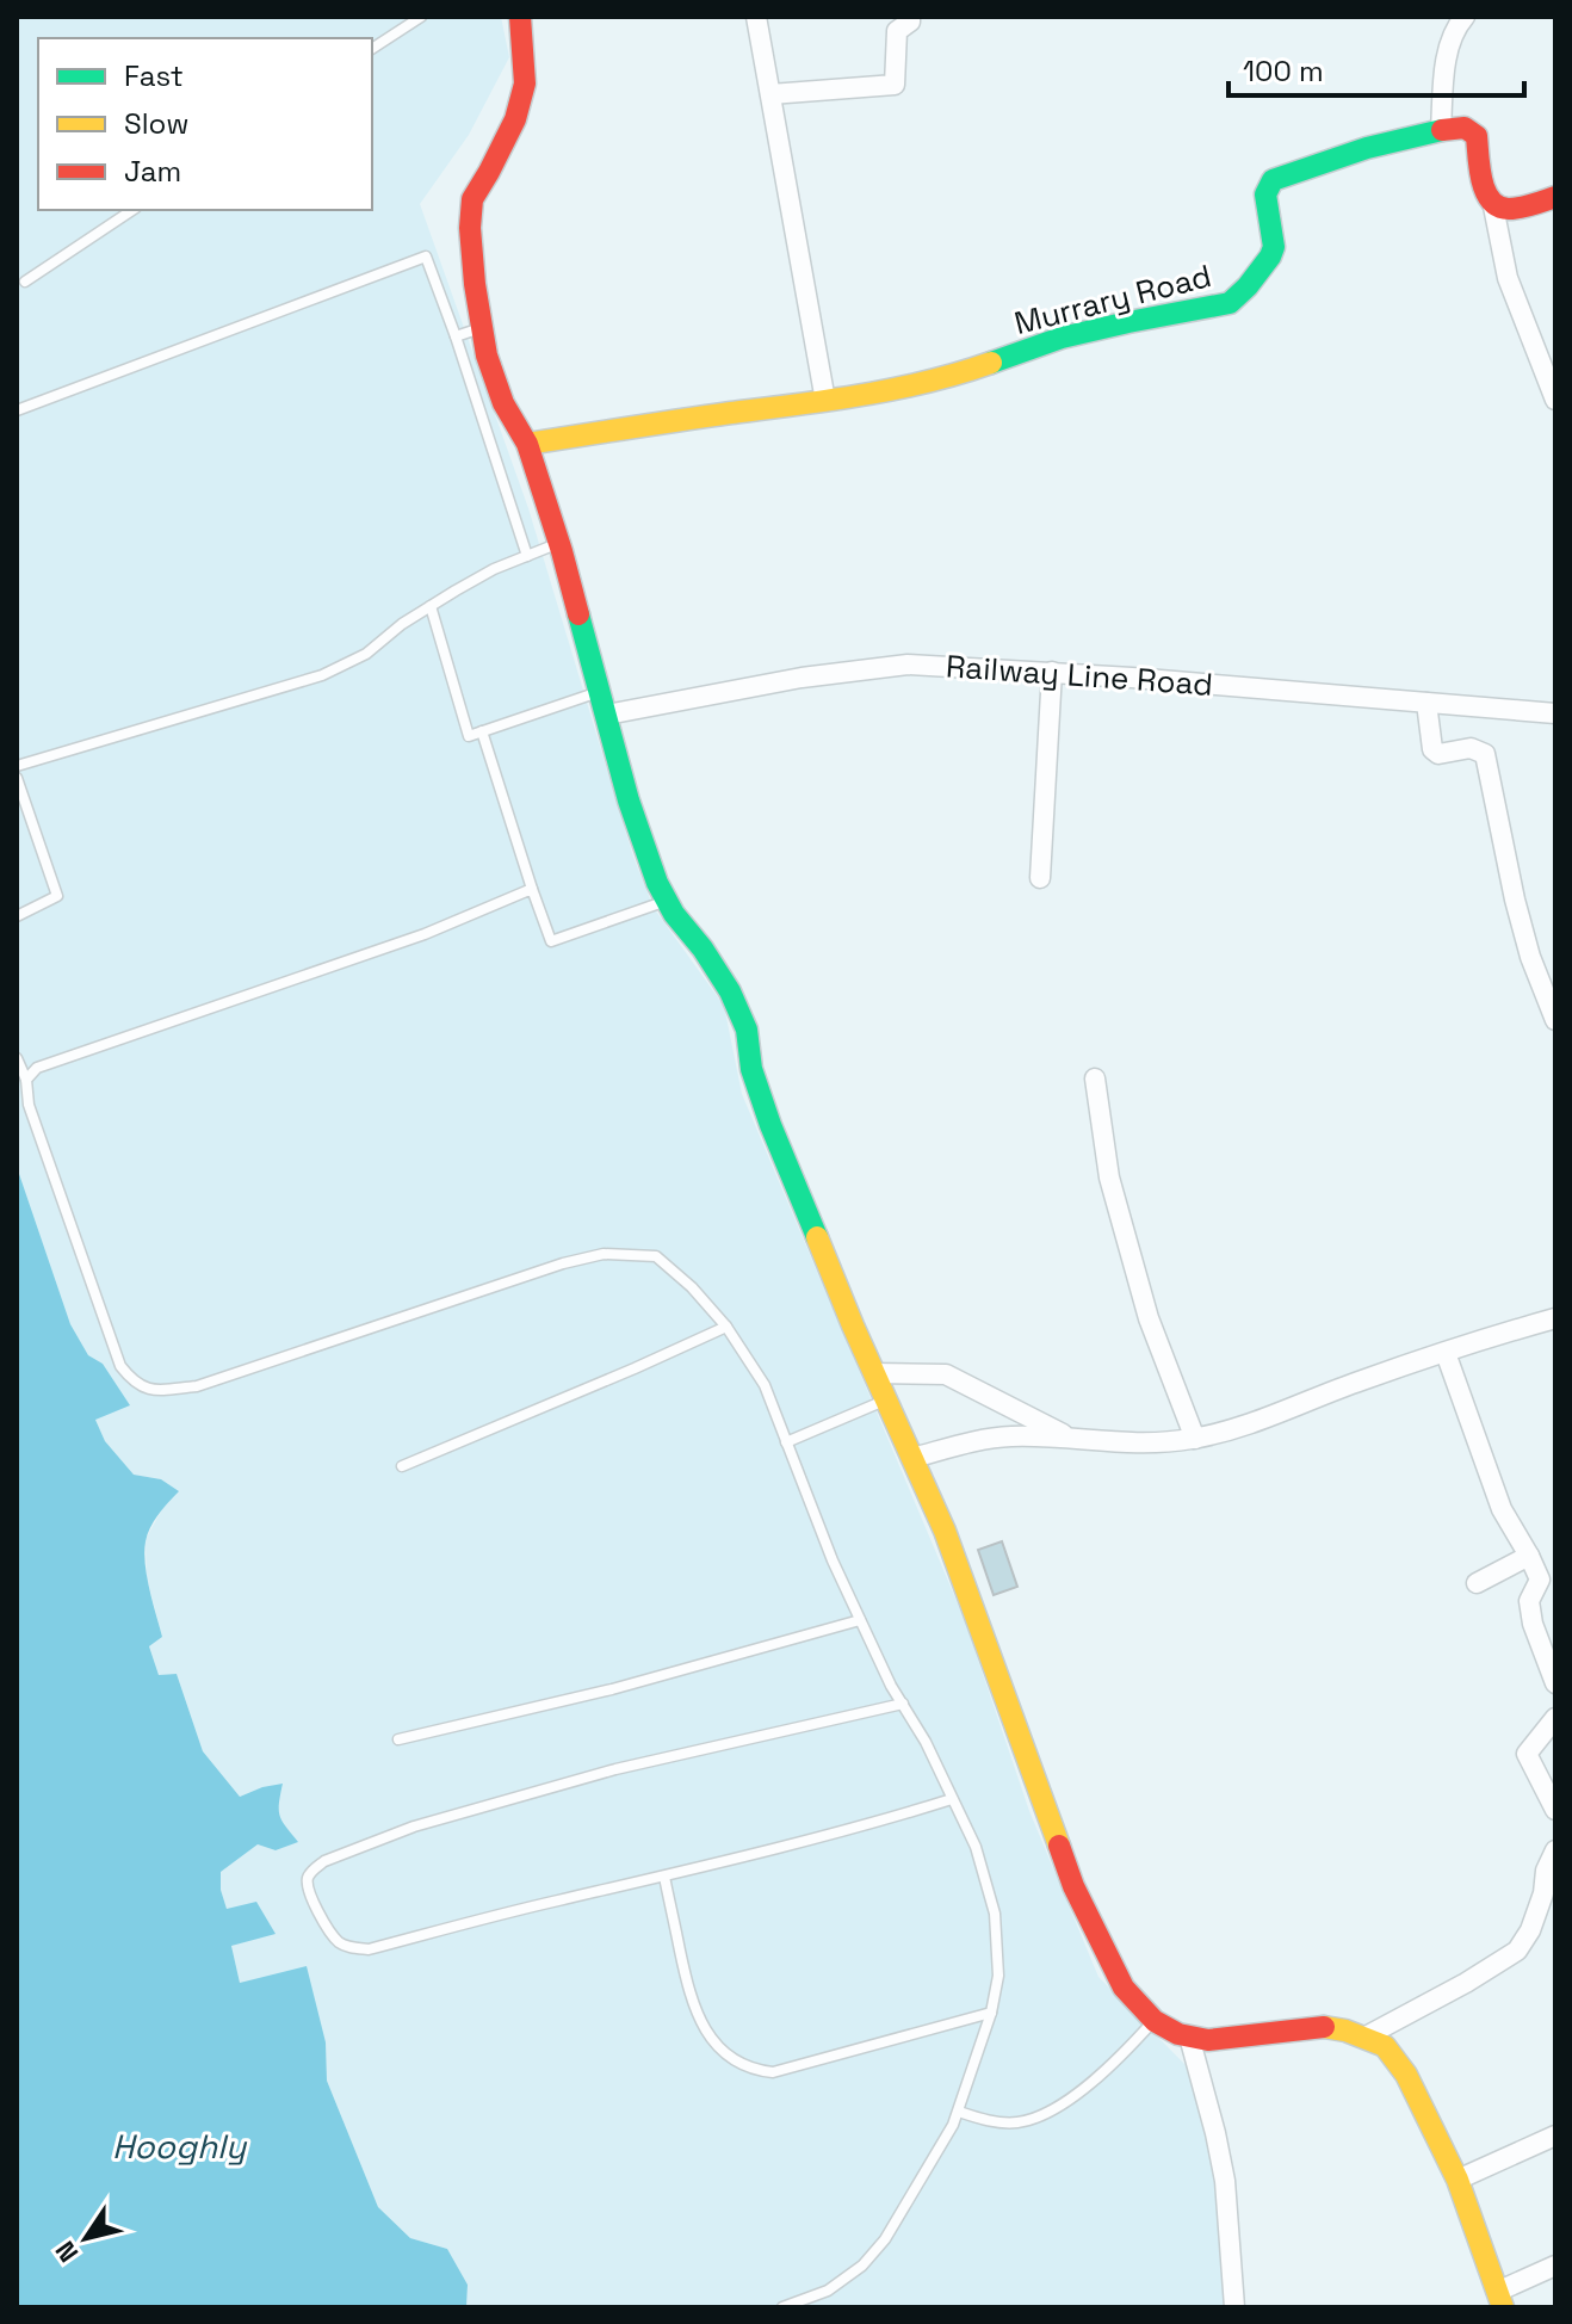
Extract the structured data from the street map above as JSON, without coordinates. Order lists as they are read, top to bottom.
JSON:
{
  "streets": {
    "street": ["Murrary Road", "Railway Line Road"]
  },
  "water": ["Hooghly"],
  "legend": ["Fast", "Slow", "Jam"],
  "scale_bar": "100 m",
  "north": "bottom left"
}
